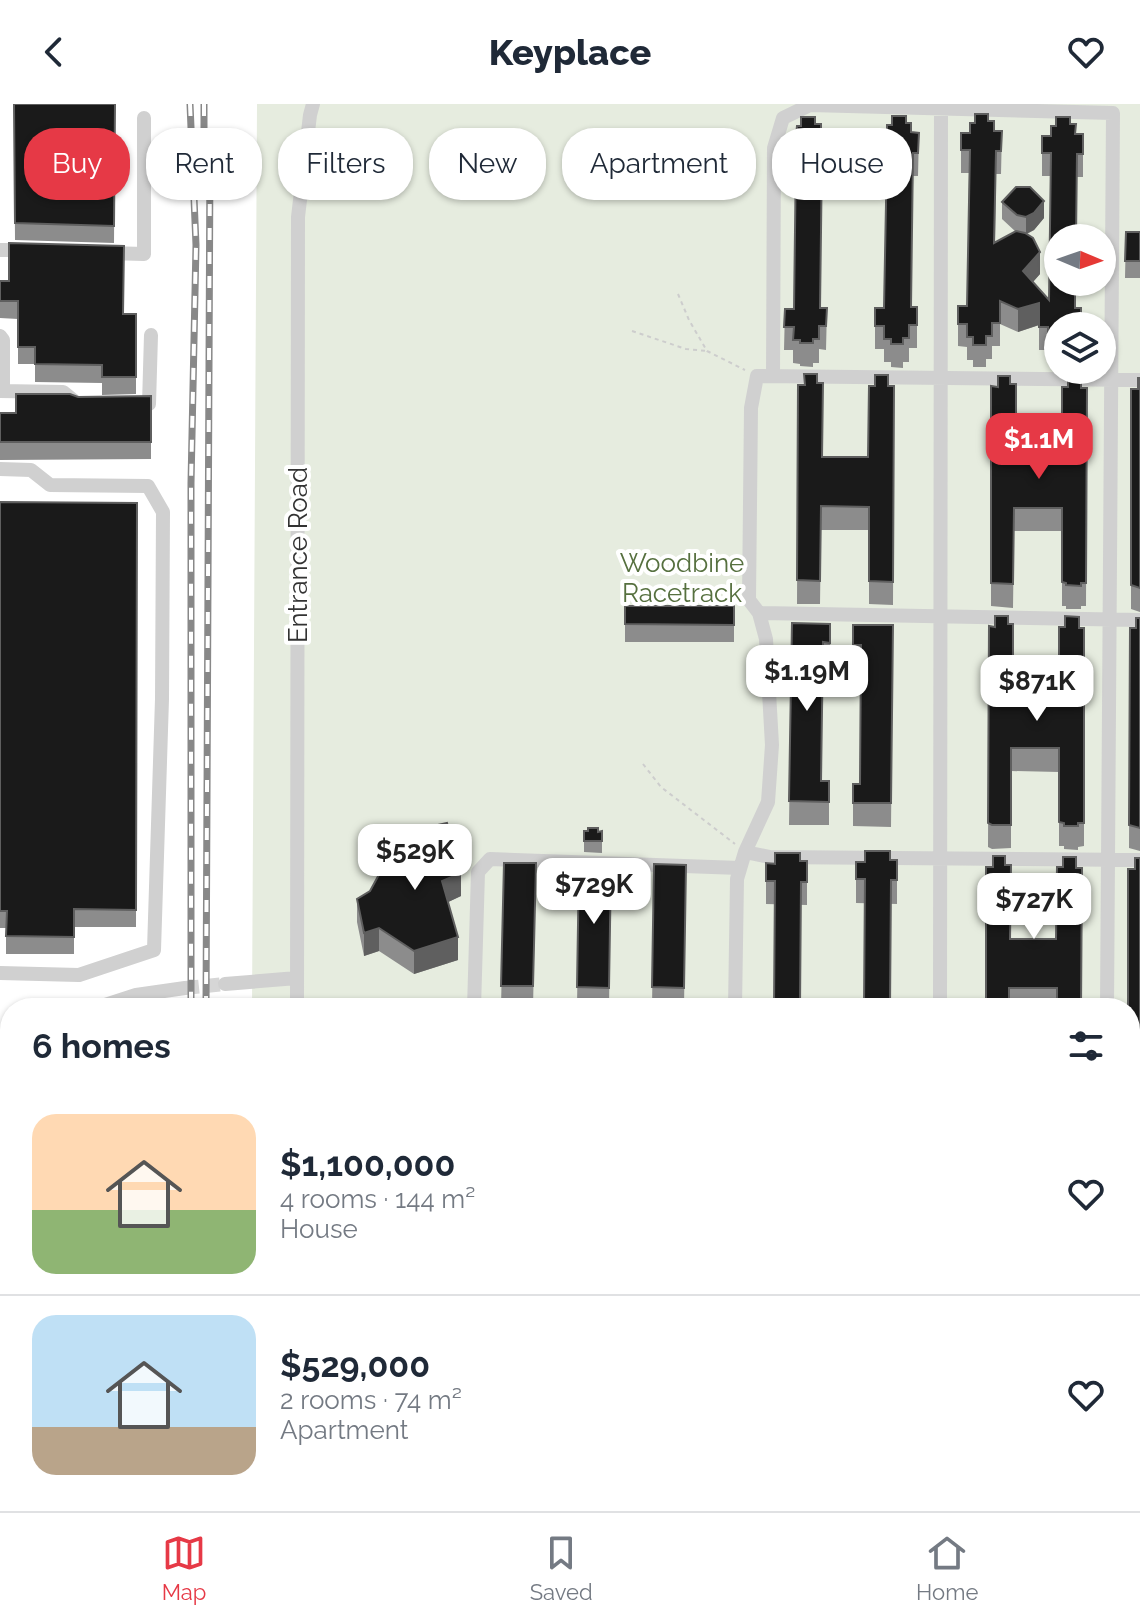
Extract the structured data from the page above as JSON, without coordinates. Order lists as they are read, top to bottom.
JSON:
{
  "streets": {
    "street": ["Entrance Road"]
  },
  "parks": ["Woodbine Racetrack"],
  "north": "right",
  "page": {
    "header": "Keyplace",
    "chip": [
      "Buy",
      "Rent",
      "Filters",
      "New",
      "Apartment",
      "House"
    ],
    "price": [
      "$1.1M",
      "$1.19M",
      "$871K",
      "$529K",
      "$729K",
      "$727K"
    ],
    "heading": "6 homes",
    "list": [
      {
        "name": "$1,100,000",
        "note": "4 rooms · 144 m² · House"
      },
      {
        "name": "$529,000",
        "note": "2 rooms · 74 m² · Apartment"
      }
    ],
    "tabs": ["Map", "Saved", "Home"]
  }
}
